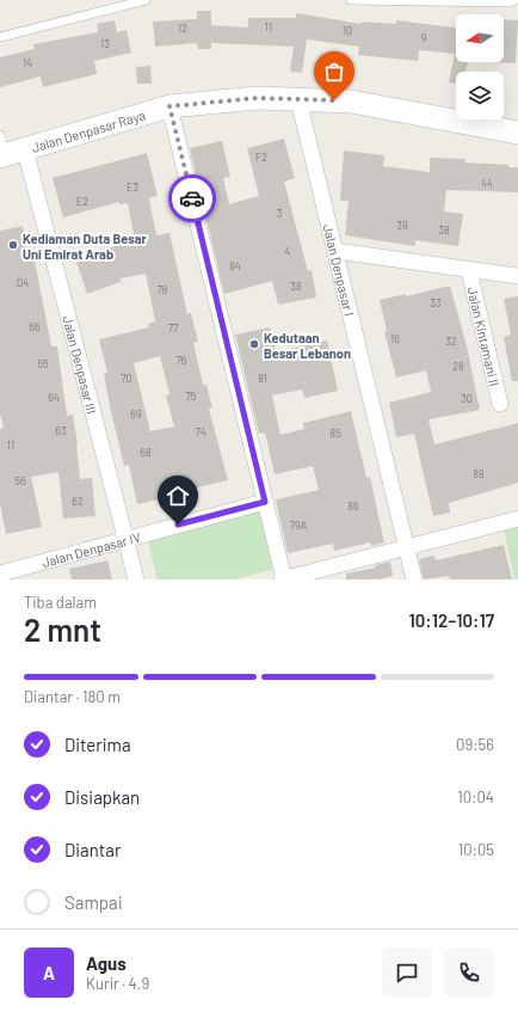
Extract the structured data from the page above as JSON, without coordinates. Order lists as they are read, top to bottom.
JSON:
{
  "streets": {
    "street": [
      "Jalan Denpasar Raya",
      "Jalan Denpasar I",
      "Jalan Kintamani II",
      "Jalan Denpasar III",
      "Jalan Denpasar IV"
    ]
  },
  "crossings": [
    ["Jalan Denpasar Raya", "Jalan Denpasar I"],
    ["Jalan Denpasar Raya", "Jalan Denpasar III"],
    ["Jalan Denpasar I", "Jalan Kintamani II"],
    ["Jalan Denpasar III", "Jalan Denpasar IV"]
  ],
  "places": ["Kediaman Duta Besar Uni Emirat Arab", "Kedutaan Besar Lebanon"],
  "house_numbers": [
    "11",
    "12",
    "10",
    "9",
    "13",
    "14",
    "F2",
    "44",
    "E3",
    "E2",
    "3",
    "39",
    "38",
    "4",
    "84",
    "D4",
    "38",
    "78",
    "33",
    "66",
    "77",
    "16",
    "32",
    "76",
    "65",
    "28",
    "70",
    "81",
    "75",
    "64",
    "30",
    "69",
    "63",
    "74",
    "85",
    "11",
    "68",
    "88",
    "56",
    "62",
    "86",
    "79A"
  ],
  "north": "left",
  "page": {
    "heading": ["2 mnt", "Tiba dalam", "10:12–10:17"],
    "panel": ["Agus", "Kurir · 4.9"],
    "bar": "Diantar · 180 m",
    "list": [
      ["Diterima", "09:56"],
      ["Disiapkan", "10:04"],
      ["Diantar", "10:05"],
      "Sampai"
    ],
    "round": "A"
  }
}
